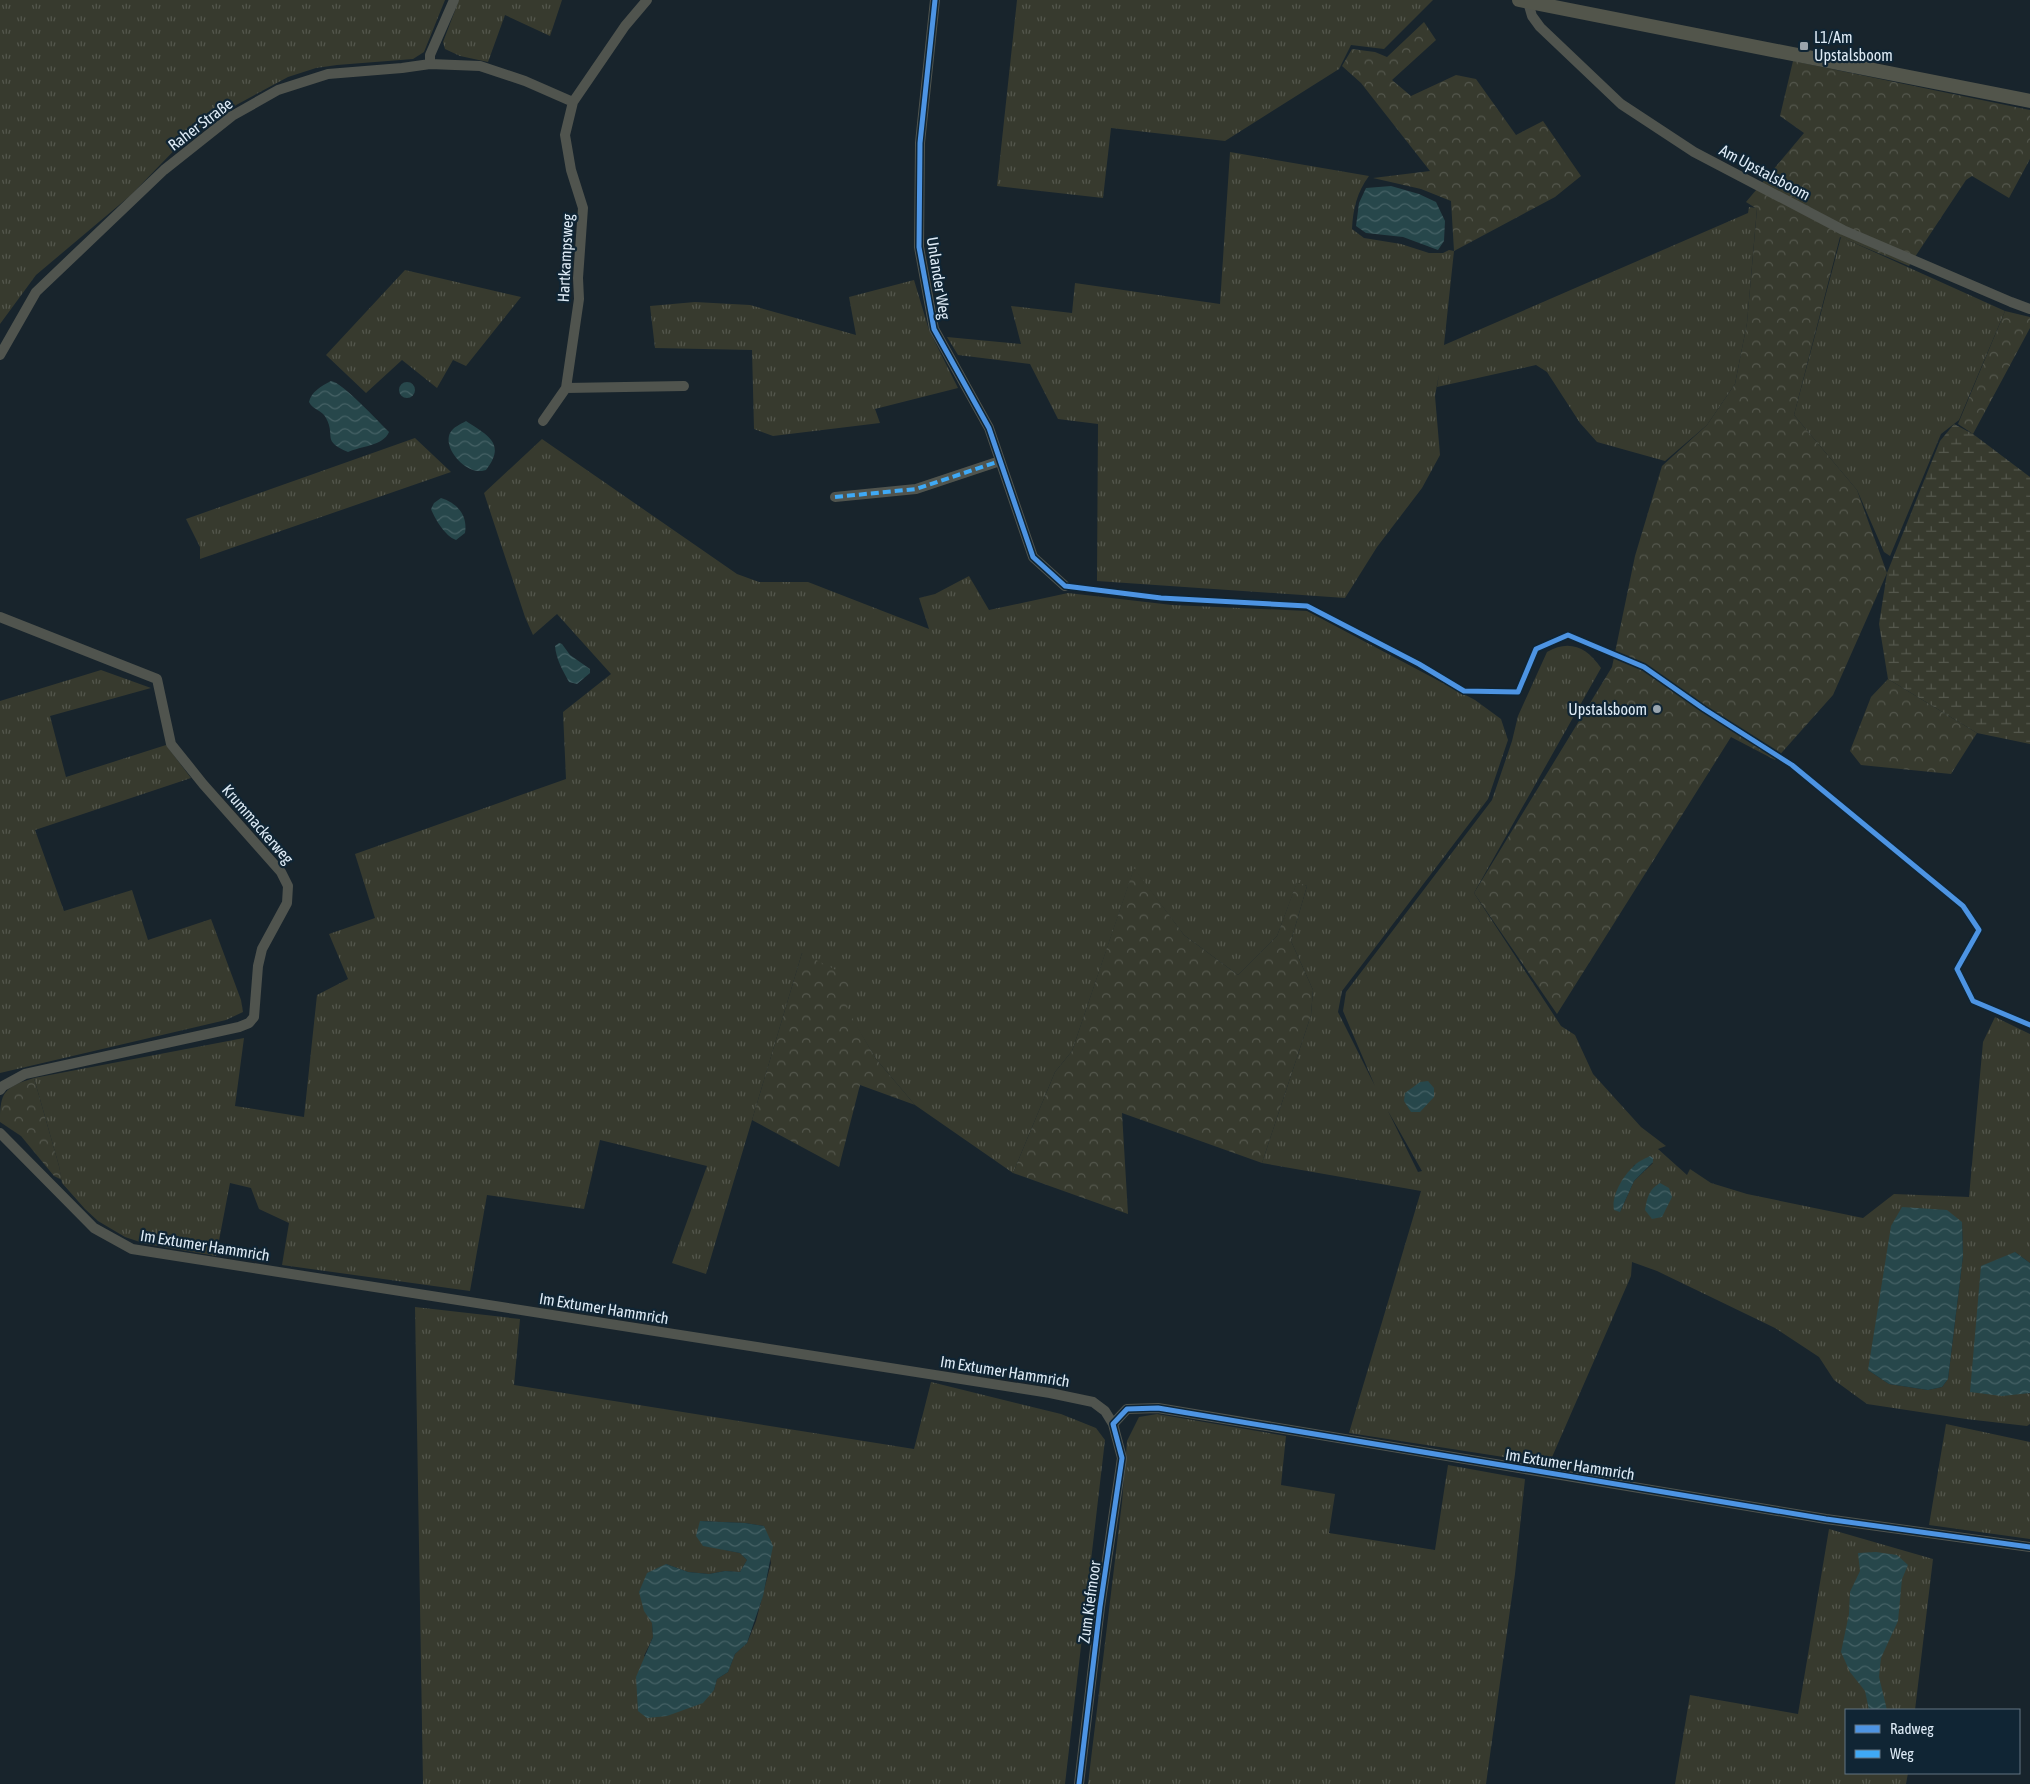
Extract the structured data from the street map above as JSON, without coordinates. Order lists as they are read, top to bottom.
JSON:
{
  "streets": {
    "street": [
      "Raher Straße",
      "Am Upstalsboom",
      "Hartkampsweg",
      "Unlander Weg",
      "Krummackerweg",
      "Im Extumer Hammrich",
      "Zum Kiefmoor"
    ]
  },
  "crossings": [
    ["Im Extumer Hammrich", "Zum Kiefmoor"]
  ],
  "places": {
    "transit": ["L1/Am Upstalsboom"],
    "other": ["Upstalsboom"]
  },
  "legend": ["Radweg", "Weg"]
}
